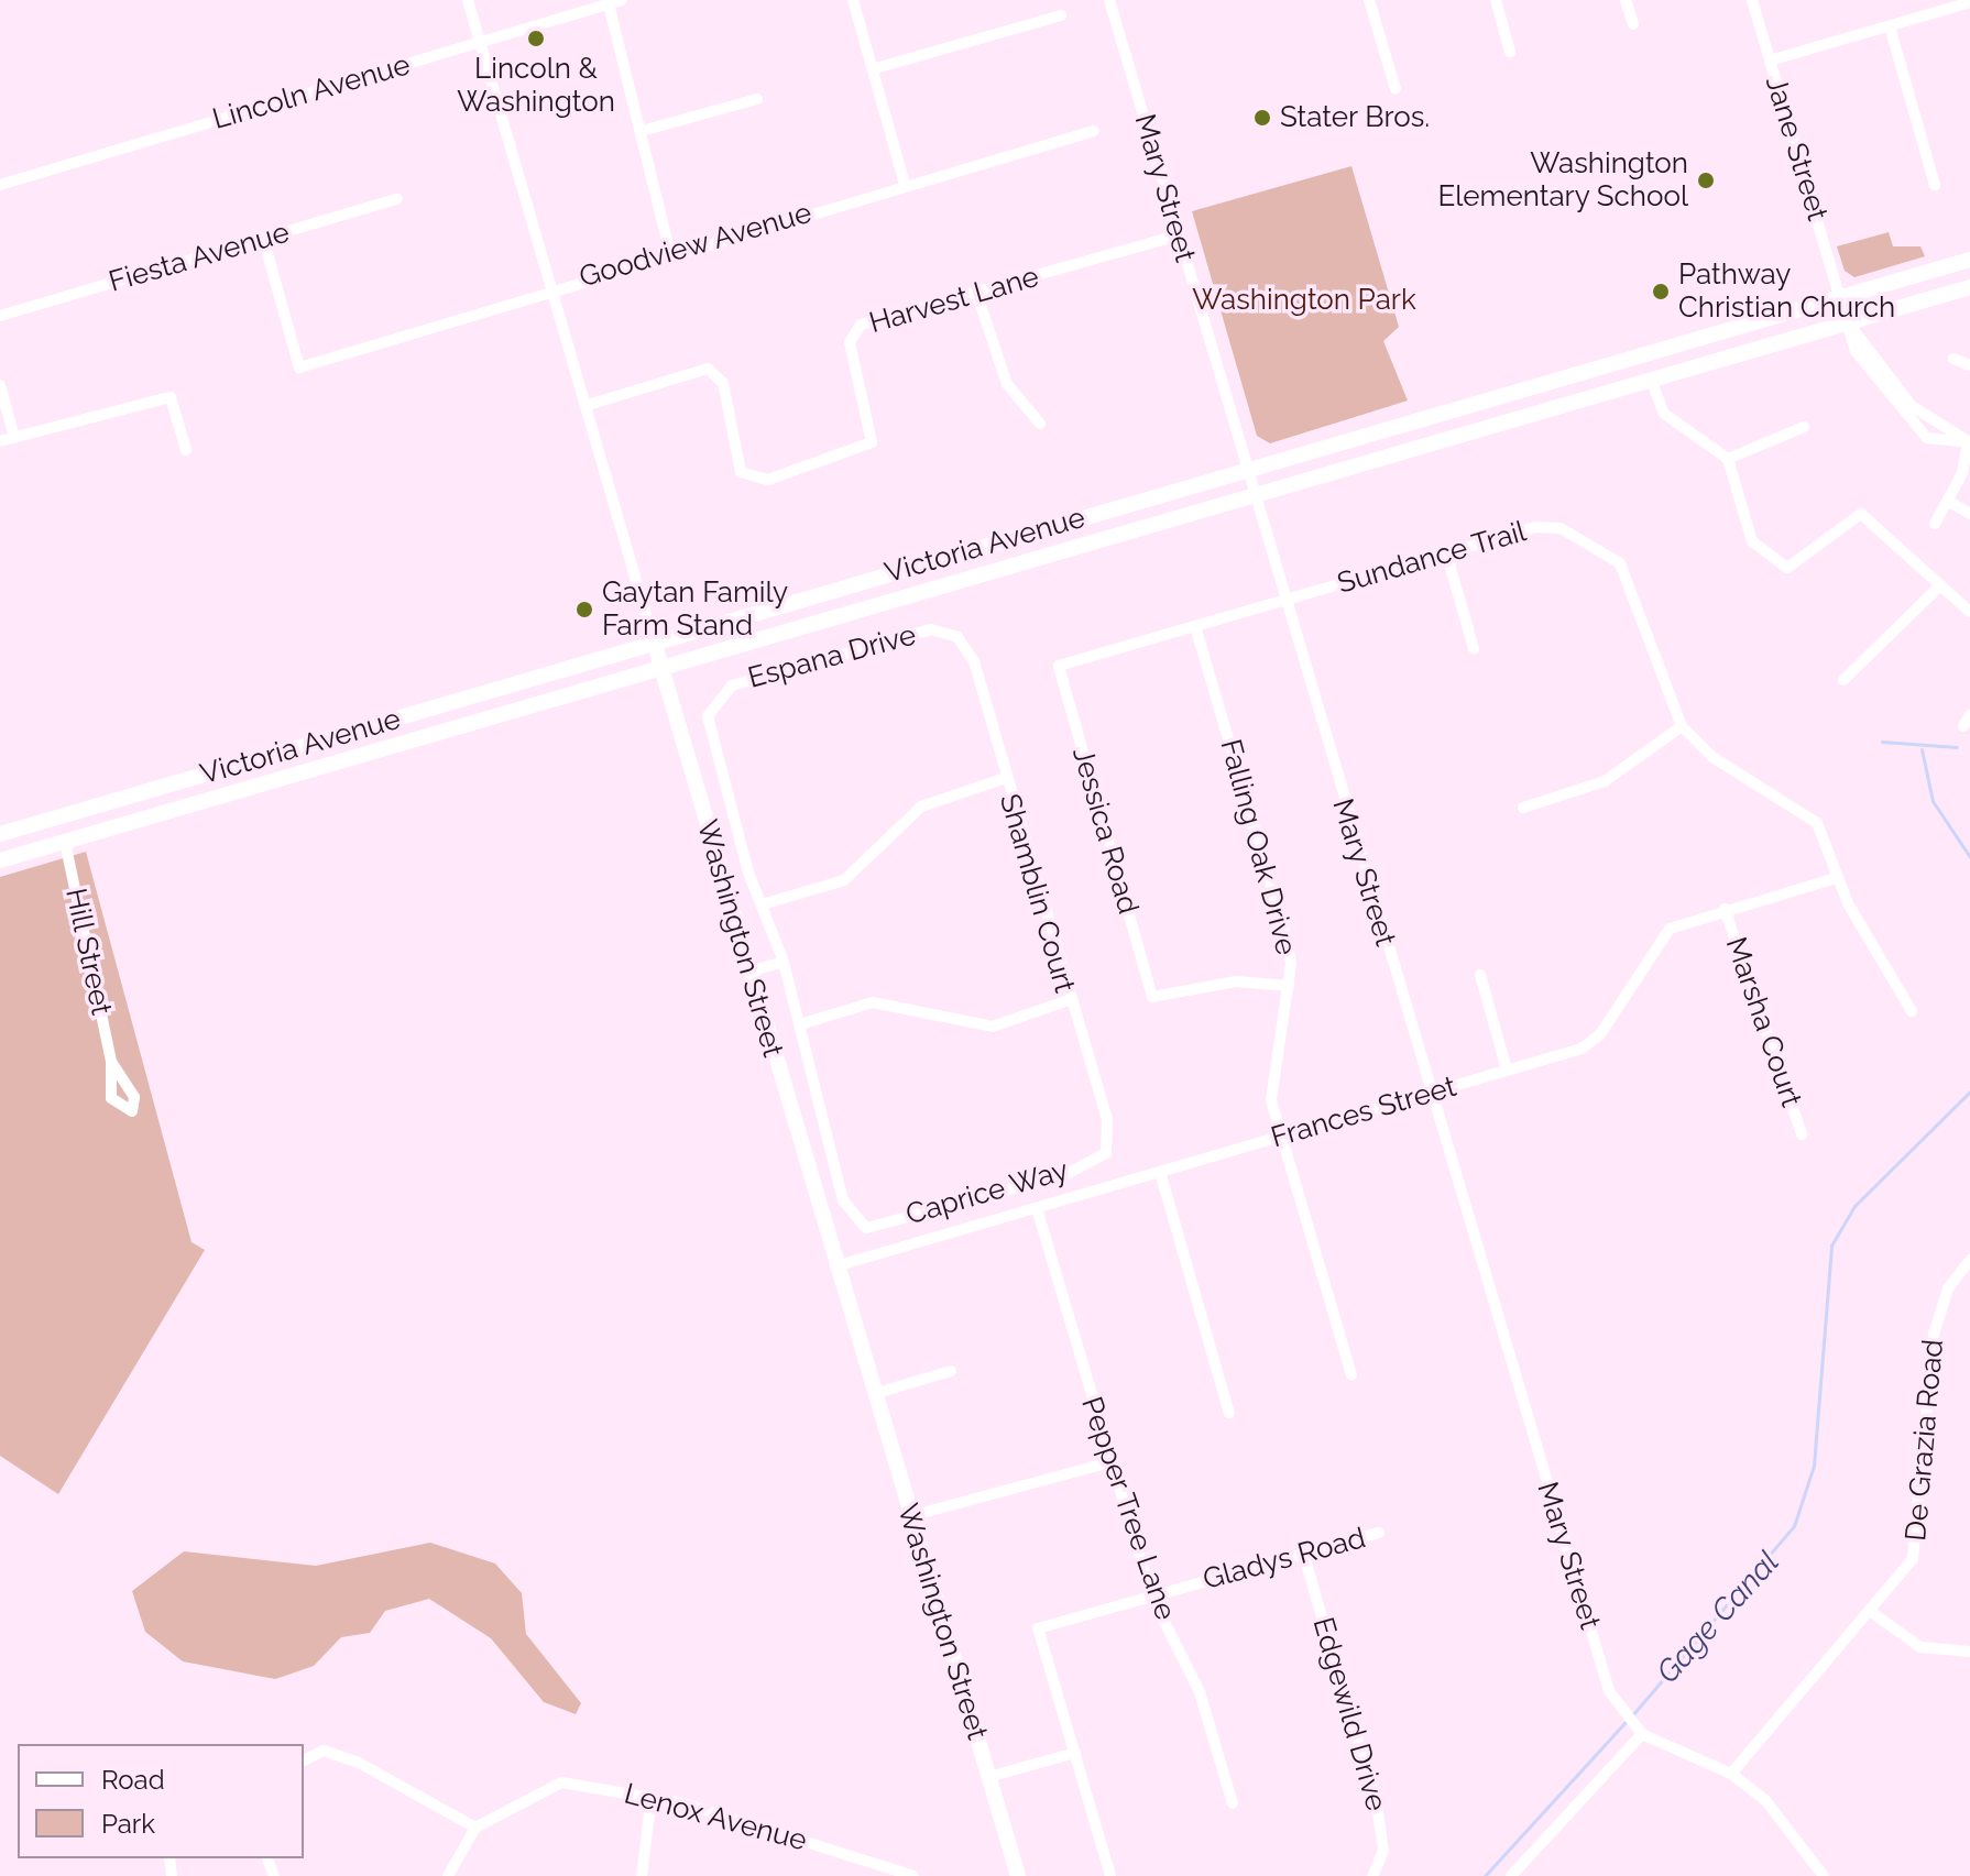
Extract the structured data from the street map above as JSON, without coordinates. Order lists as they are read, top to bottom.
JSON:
{
  "streets": {
    "main road": ["Victoria Avenue", "Washington Street"],
    "street": [
      "Lincoln Avenue",
      "Jane Street",
      "Mary Street",
      "Goodview Avenue",
      "Fiesta Avenue",
      "Harvest Lane",
      "Sundance Trail",
      "Espana Drive",
      "Jessica Road",
      "Falling Oak Drive",
      "Shamblin Court",
      "Hill Street",
      "Marsha Court",
      "Frances Street",
      "Caprice Way",
      "De Grazia Road",
      "Pepper Tree Lane",
      "Gladys Road",
      "Edgewild Drive",
      "Lenox Avenue"
    ]
  },
  "crossings": [
    ["Lincoln Avenue", "Washington Street"],
    ["Jane Street", "Victoria Avenue"],
    ["Mary Street", "Harvest Lane"],
    ["Mary Street", "Victoria Avenue"],
    ["Mary Street", "Sundance Trail"],
    ["Mary Street", "Frances Street"],
    ["Goodview Avenue", "Fiesta Avenue"],
    ["Goodview Avenue", "Washington Street"],
    ["Harvest Lane", "Washington Street"],
    ["Victoria Avenue", "Washington Street"],
    ["Victoria Avenue", "Hill Street"],
    ["Sundance Trail", "Jessica Road"],
    ["Sundance Trail", "Falling Oak Drive"],
    ["Sundance Trail", "Frances Street"],
    ["Espana Drive", "Shamblin Court"],
    ["Jessica Road", "Falling Oak Drive"],
    ["Falling Oak Drive", "Frances Street"],
    ["Shamblin Court", "Caprice Way"],
    ["Washington Street", "Frances Street"],
    ["Marsha Court", "Frances Street"],
    ["Frances Street", "Pepper Tree Lane"],
    ["Pepper Tree Lane", "Gladys Road"],
    ["Gladys Road", "Edgewild Drive"]
  ],
  "water": ["Gage Canal"],
  "parks": ["Washington Park"],
  "places": [
    "Lincoln & Washington",
    "Stater Bros.",
    "Washington Elementary School",
    "Pathway Christian Church",
    "Gaytan Family Farm Stand"
  ],
  "legend": ["Road", "Park"]
}
